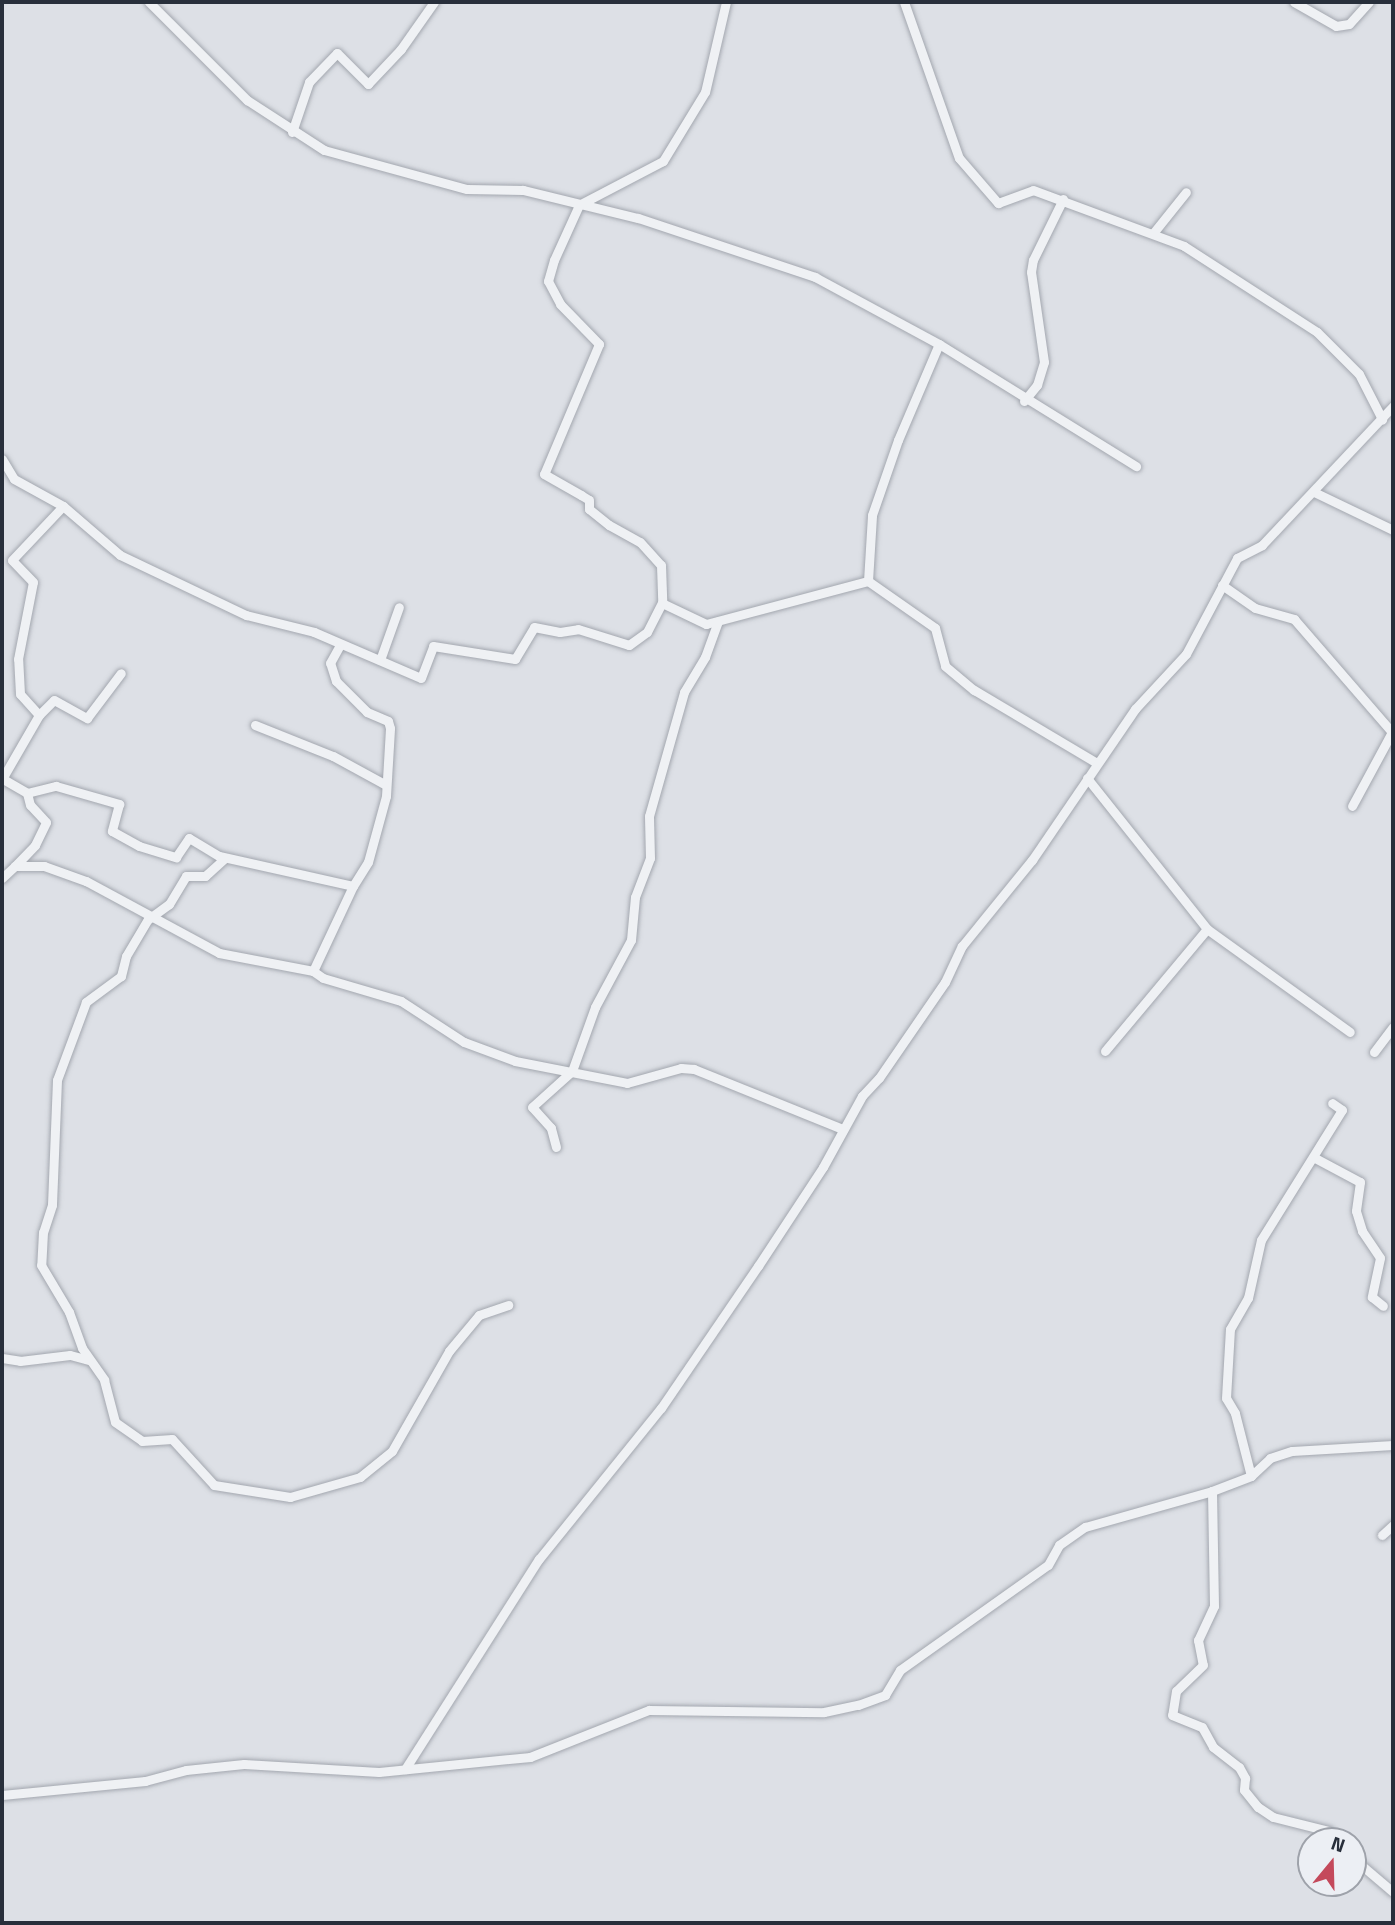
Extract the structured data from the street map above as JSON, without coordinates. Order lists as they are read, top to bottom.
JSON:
{
  "north": "top"
}
